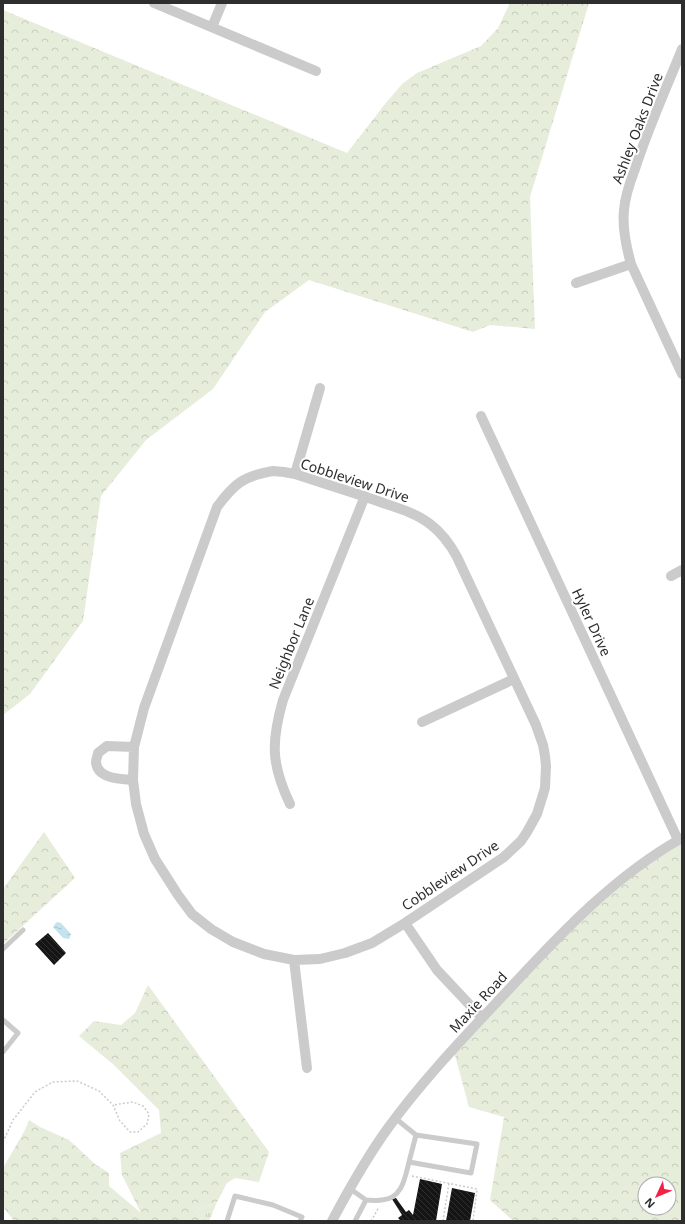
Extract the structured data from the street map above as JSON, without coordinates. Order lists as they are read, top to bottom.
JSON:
{
  "streets": {
    "street": [
      "Ashley Oaks Drive",
      "Cobbleview Drive",
      "Hyler Drive",
      "Neighbor Lane",
      "Maxie Road"
    ]
  },
  "crossings": [
    ["Cobbleview Drive", "Neighbor Lane"],
    ["Hyler Drive", "Maxie Road"]
  ],
  "north": "bottom left"
}
